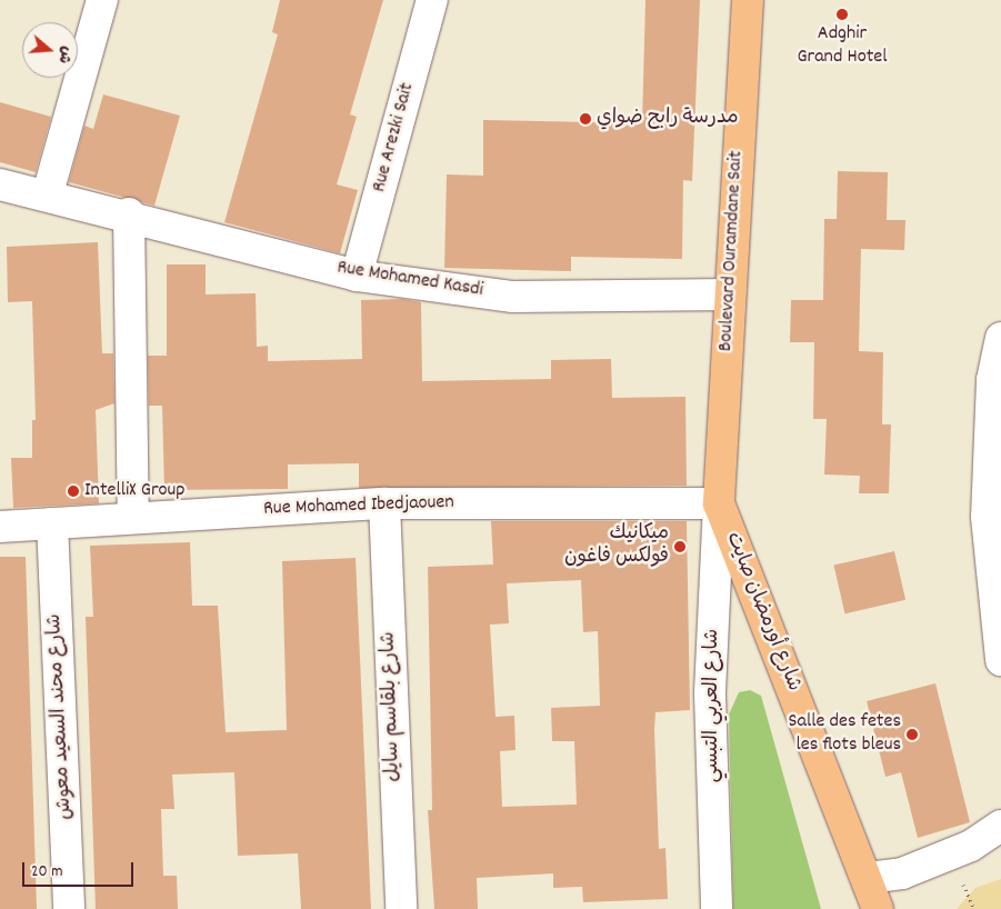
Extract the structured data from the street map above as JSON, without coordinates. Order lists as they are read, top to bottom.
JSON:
{
  "streets": {
    "main road": ["Boulevard Ouramdane Sait", "شارع أورمضان صايت"],
    "street": [
      "Rue Arezki Sait",
      "Rue Mohamed Kasdi",
      "Rue Mohamed Ibedjaouen",
      "شارع العربي التبسي",
      "شارع بلقاسم سايل",
      "شارع محند السعيد معوش"
    ]
  },
  "crossings": [
    ["Rue Arezki Sait", "Rue Mohamed Kasdi"],
    ["Boulevard Ouramdane Sait", "Rue Mohamed Kasdi"],
    ["Boulevard Ouramdane Sait", "Rue Mohamed Ibedjaouen"],
    ["Boulevard Ouramdane Sait", "شارع أورمضان صايت"],
    ["Boulevard Ouramdane Sait", "شارع العربي التبسي"],
    ["Rue Mohamed Ibedjaouen", "شارع أورمضان صايت"],
    ["Rue Mohamed Ibedjaouen", "شارع العربي التبسي"],
    ["Rue Mohamed Ibedjaouen", "شارع بلقاسم سايل"],
    ["Rue Mohamed Ibedjaouen", "شارع محند السعيد معوش"],
    ["شارع أورمضان صايت", "شارع العربي التبسي"]
  ],
  "places": [
    "Adghir Grand Hotel",
    "مدرسة رابح ضواي",
    "IntelliX Group",
    "ميكانيك فولكس فاغون",
    "Salle des fetes les flots bleus"
  ],
  "scale_bar": "20 m",
  "north": "right"
}
